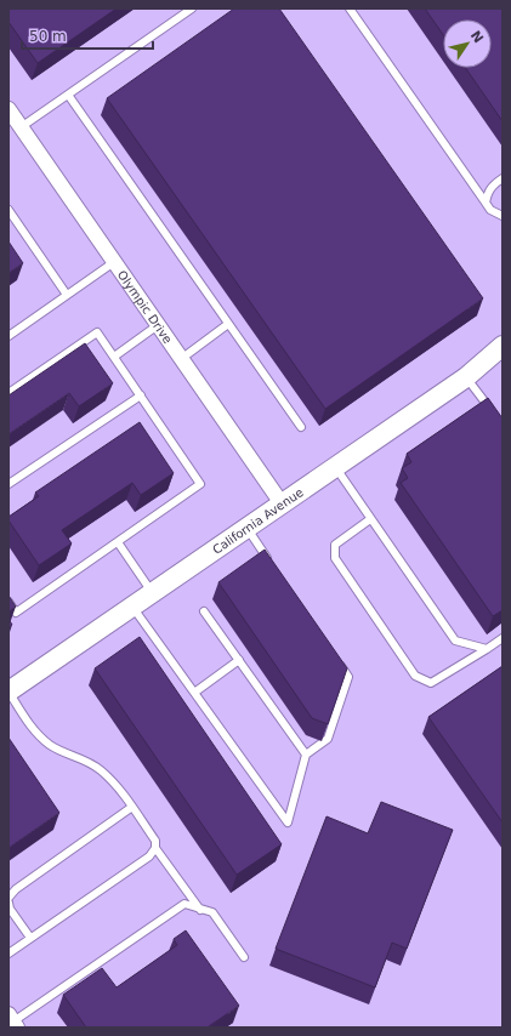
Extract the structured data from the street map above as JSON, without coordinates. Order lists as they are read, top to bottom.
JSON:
{
  "streets": {
    "main road": ["California Avenue"],
    "street": ["Olympic Drive"]
  },
  "crossings": [
    ["Olympic Drive", "California Avenue"]
  ],
  "scale_bar": "50 m",
  "north": "top right"
}
